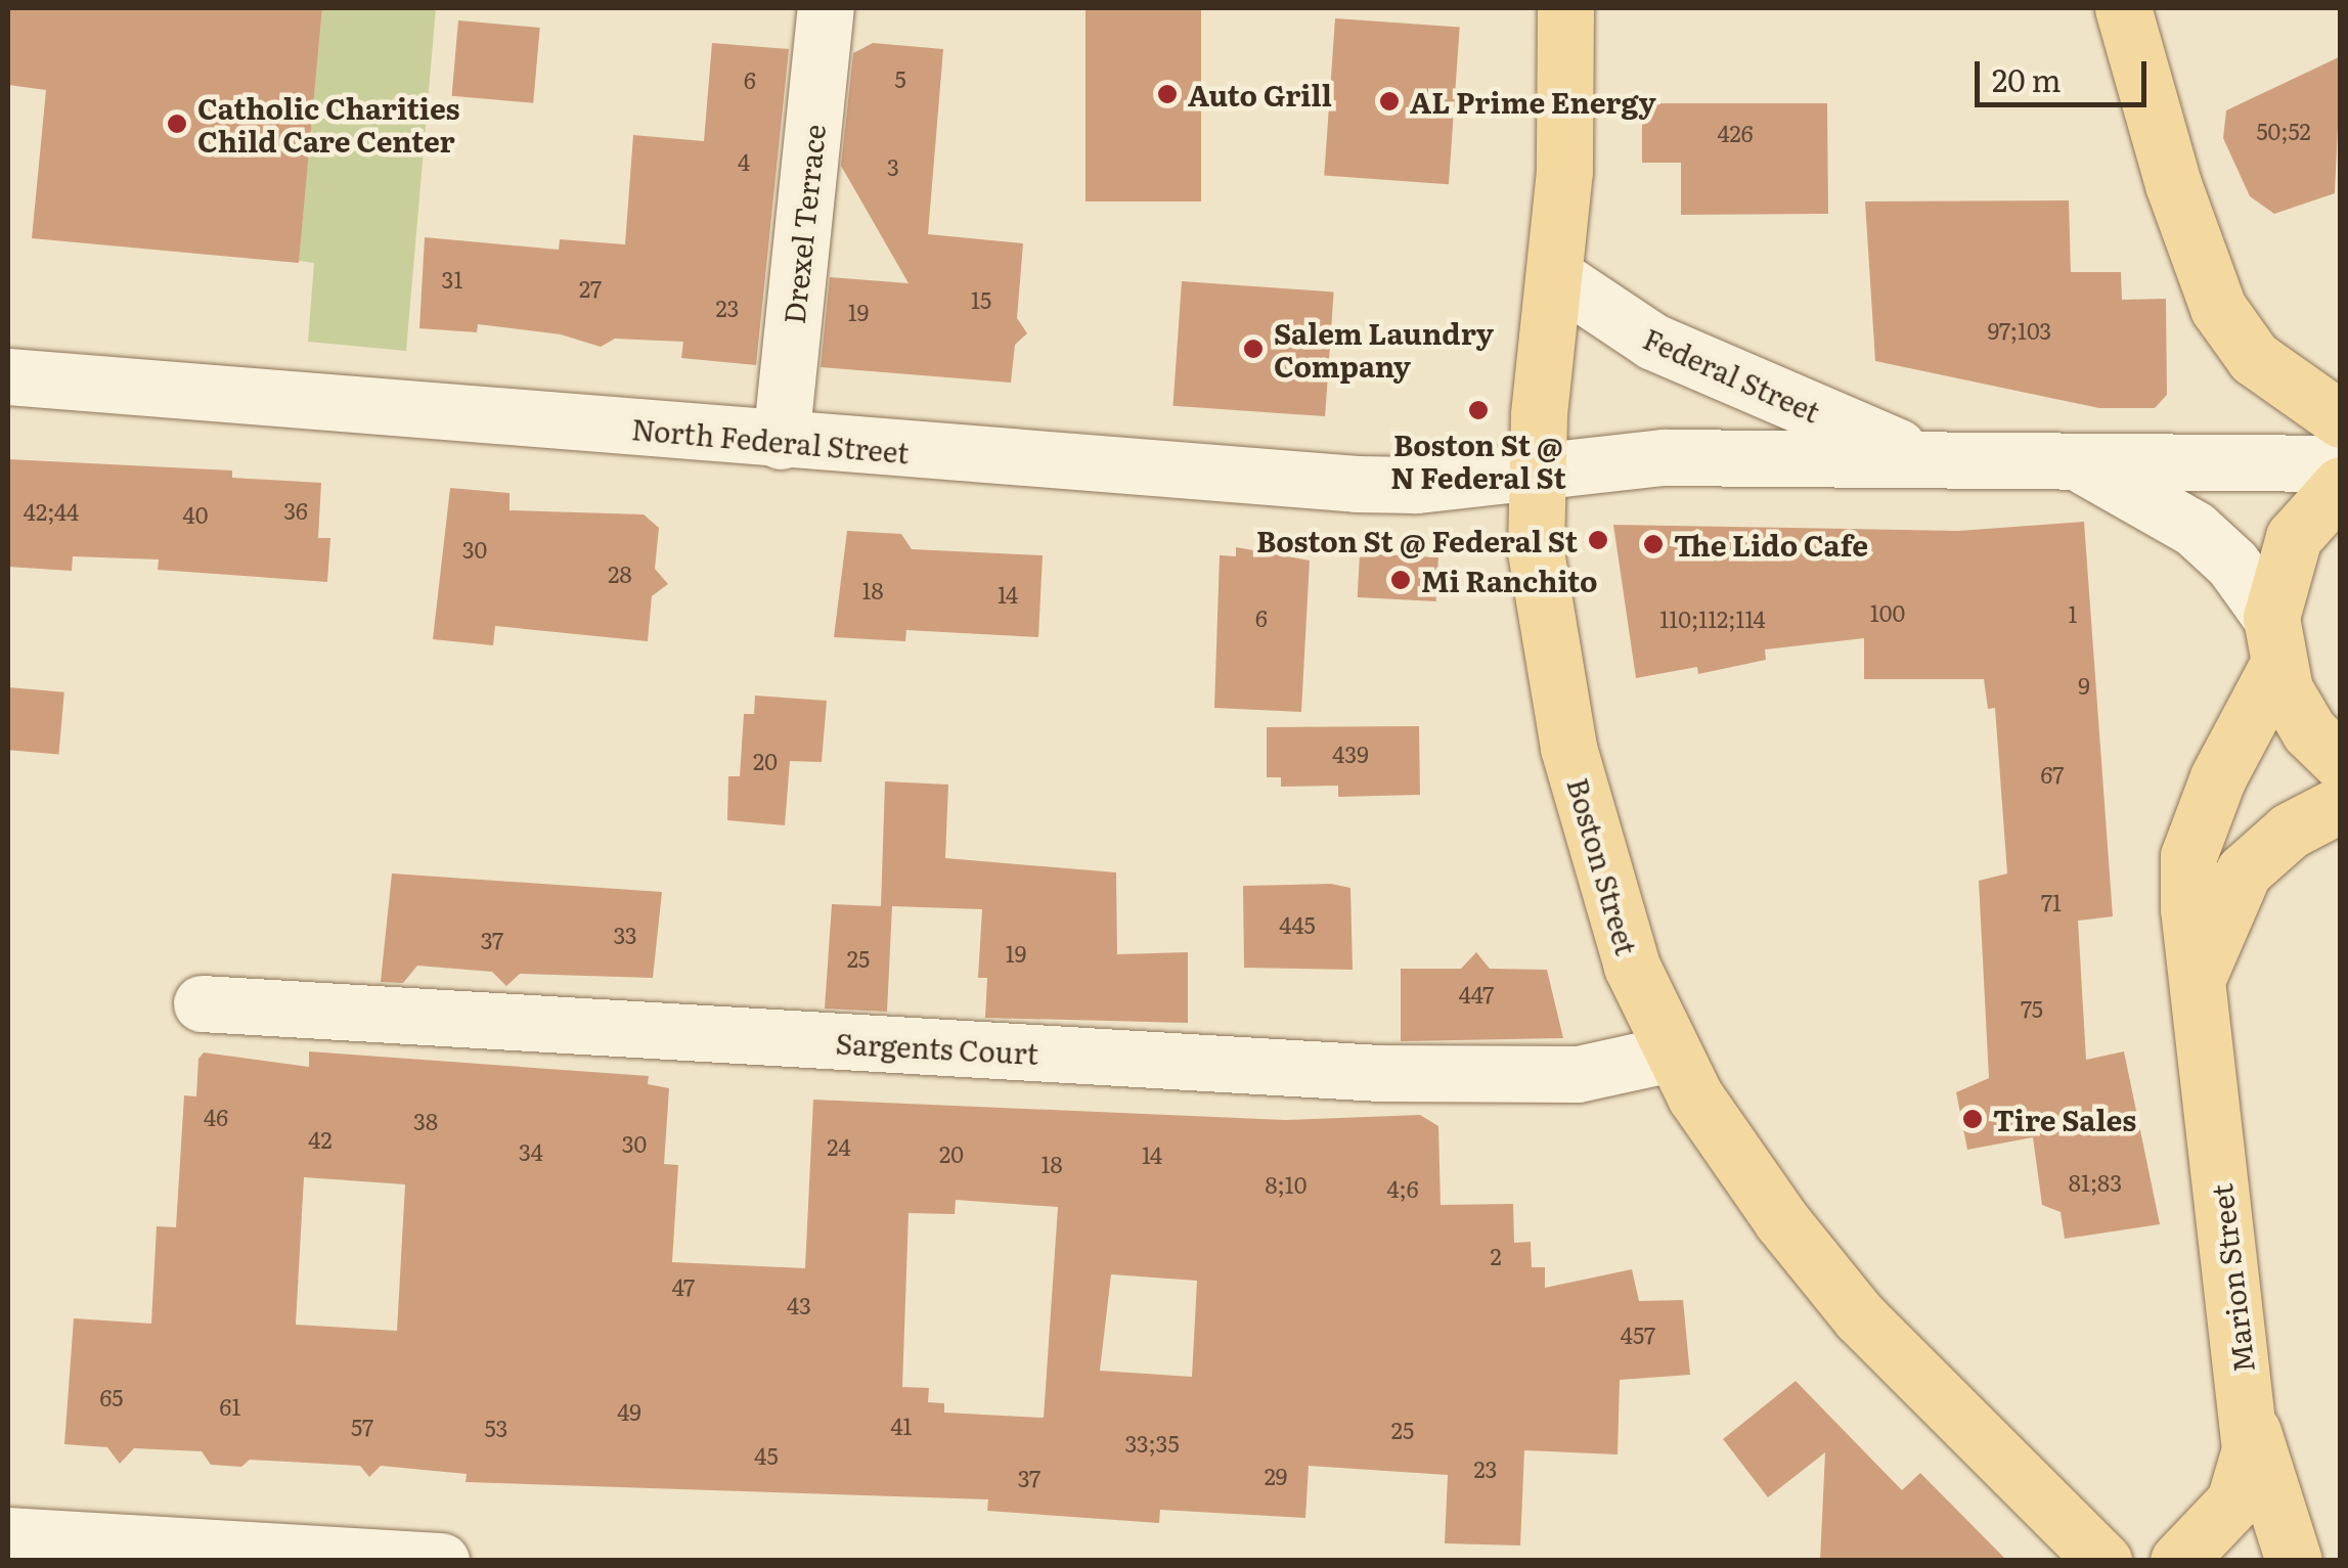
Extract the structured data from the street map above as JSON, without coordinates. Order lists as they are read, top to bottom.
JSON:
{
  "streets": {
    "main road": ["Boston Street", "Marion Street"],
    "street": [
      "Drexel Terrace",
      "Federal Street",
      "North Federal Street",
      "Sargents Court"
    ]
  },
  "crossings": [
    ["Drexel Terrace", "North Federal Street"],
    ["Federal Street", "North Federal Street"],
    ["Federal Street", "Boston Street"],
    ["Federal Street", "Marion Street"],
    ["North Federal Street", "Boston Street"],
    ["Boston Street", "Sargents Court"]
  ],
  "places": [
    "Auto Grill",
    "AL Prime Energy",
    "Catholic Charities Child Care Center",
    "Salem Laundry Company",
    "Boston St @ N Federal St",
    "Boston St @ Federal St",
    "The Lido Cafe",
    "Mi Ranchito",
    "Tire Sales"
  ],
  "house_numbers": [
    "5",
    "6",
    "50;52",
    "426",
    "4",
    "3",
    "31",
    "27",
    "15",
    "23",
    "19",
    "97;103",
    "36",
    "42;44",
    "40",
    "30",
    "28",
    "18",
    "14",
    "100",
    "1",
    "6",
    "110;112;114",
    "9",
    "439",
    "20",
    "67",
    "71",
    "445",
    "33",
    "37",
    "19",
    "25",
    "447",
    "75",
    "46",
    "38",
    "42",
    "30",
    "24",
    "34",
    "20",
    "14",
    "18",
    "81;83",
    "8;10",
    "4;6",
    "2",
    "47",
    "43",
    "457",
    "65",
    "61",
    "49",
    "41",
    "57",
    "53",
    "25",
    "33;35",
    "45",
    "23",
    "29",
    "37"
  ],
  "scale_bar": "20 m"
}
